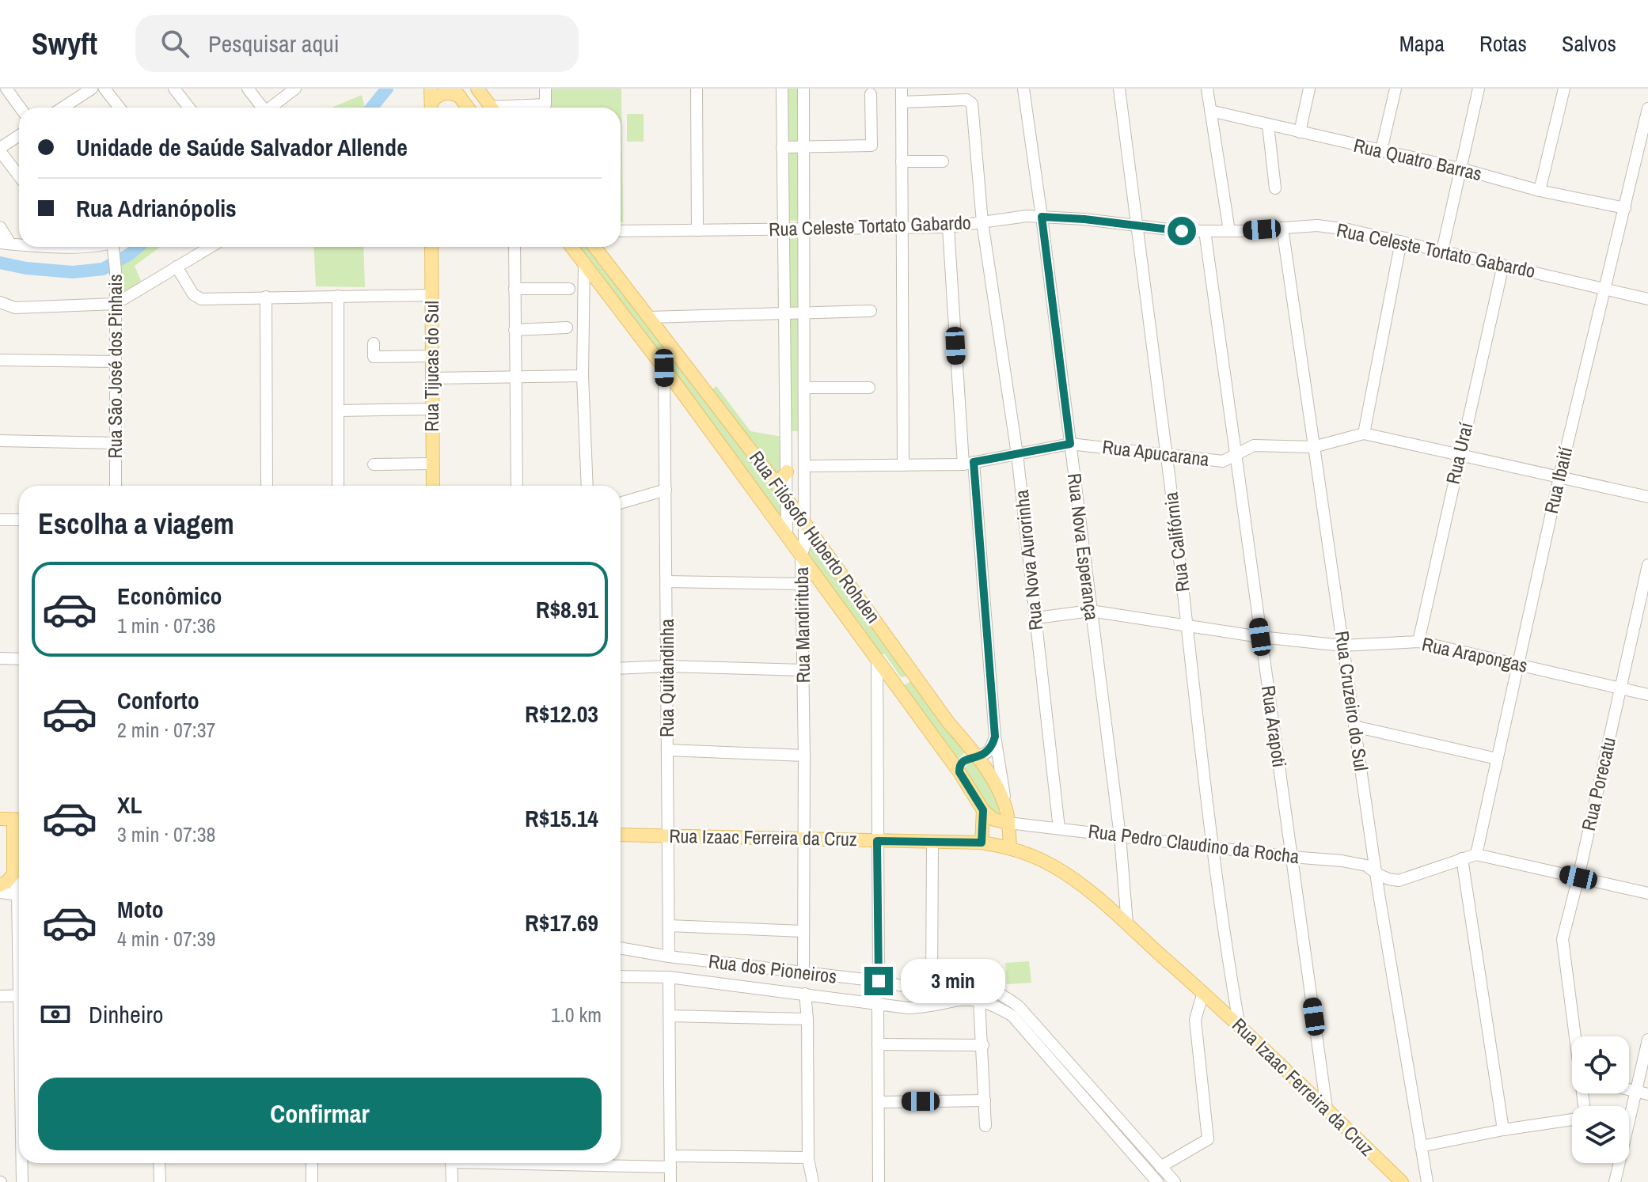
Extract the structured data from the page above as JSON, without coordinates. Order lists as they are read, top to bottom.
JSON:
{
  "streets": {
    "main road": ["Rua Tijucas do Sul", "Rua Filósofo Huberto Rohden", "Rua Izaac Ferreira da Cruz"],
    "street": [
      "Rua Quatro Barras",
      "Rua Celeste Tortato Gabardo",
      "Rua São José dos Pinhais",
      "Rua Apucarana",
      "Rua Uraí",
      "Rua Ibaití",
      "Rua Califórnia",
      "Rua Nova Esperança",
      "Rua Nova Aurorinha",
      "Rua Mandirituba",
      "Rua Arapongas",
      "Rua Quitandinha",
      "Rua Cruzeiro do Sul",
      "Rua Arapoti",
      "Rua Porecatu",
      "Rua Pedro Claudino da Rocha",
      "Rua dos Pioneiros"
    ]
  },
  "crossings": [
    ["Rua Quatro Barras", "Rua Ibaití"],
    ["Rua Celeste Tortato Gabardo", "Rua Uraí"],
    ["Rua Celeste Tortato Gabardo", "Rua Ibaití"],
    ["Rua Celeste Tortato Gabardo", "Rua Califórnia"],
    ["Rua Celeste Tortato Gabardo", "Rua Nova Esperança"],
    ["Rua Celeste Tortato Gabardo", "Rua Nova Aurorinha"],
    ["Rua Celeste Tortato Gabardo", "Rua Mandirituba"],
    ["Rua Celeste Tortato Gabardo", "Rua Cruzeiro do Sul"],
    ["Rua Celeste Tortato Gabardo", "Rua Arapoti"],
    ["Rua Apucarana", "Rua Uraí"],
    ["Rua Apucarana", "Rua Ibaití"],
    ["Rua Apucarana", "Rua Califórnia"],
    ["Rua Apucarana", "Rua Nova Esperança"],
    ["Rua Apucarana", "Rua Nova Aurorinha"],
    ["Rua Apucarana", "Rua Mandirituba"],
    ["Rua Apucarana", "Rua Cruzeiro do Sul"],
    ["Rua Apucarana", "Rua Arapoti"],
    ["Rua Uraí", "Rua Arapongas"],
    ["Rua Ibaití", "Rua Arapongas"],
    ["Rua Ibaití", "Rua Pedro Claudino da Rocha"],
    ["Rua Filósofo Huberto Rohden", "Rua Mandirituba"],
    ["Rua Filósofo Huberto Rohden", "Rua Quitandinha"],
    ["Rua Filósofo Huberto Rohden", "Rua Izaac Ferreira da Cruz"],
    ["Rua Filósofo Huberto Rohden", "Rua Pedro Claudino da Rocha"],
    ["Rua Califórnia", "Rua Arapongas"],
    ["Rua Califórnia", "Rua Izaac Ferreira da Cruz"],
    ["Rua Califórnia", "Rua Pedro Claudino da Rocha"],
    ["Rua Nova Esperança", "Rua Arapongas"],
    ["Rua Nova Esperança", "Rua Izaac Ferreira da Cruz"],
    ["Rua Nova Esperança", "Rua Pedro Claudino da Rocha"],
    ["Rua Nova Aurorinha", "Rua Arapongas"],
    ["Rua Nova Aurorinha", "Rua Pedro Claudino da Rocha"],
    ["Rua Mandirituba", "Rua Izaac Ferreira da Cruz"],
    ["Rua Mandirituba", "Rua dos Pioneiros"],
    ["Rua Arapongas", "Rua Cruzeiro do Sul"],
    ["Rua Arapongas", "Rua Arapoti"],
    ["Rua Arapongas", "Rua Porecatu"],
    ["Rua Quitandinha", "Rua Izaac Ferreira da Cruz"],
    ["Rua Quitandinha", "Rua dos Pioneiros"],
    ["Rua Cruzeiro do Sul", "Rua Pedro Claudino da Rocha"],
    ["Rua Arapoti", "Rua Izaac Ferreira da Cruz"],
    ["Rua Arapoti", "Rua Pedro Claudino da Rocha"]
  ],
  "page": {
    "header": "Swyft",
    "search": "Pesquisar aqui",
    "nav": ["Mapa", "Rotas", "Salvos"],
    "banner": ["Unidade de Saúde Salvador Allende", "Rua Adrianópolis"],
    "heading": "Escolha a viagem",
    "list": [
      {
        "name": "Econômico",
        "note": "1 min · 07:36",
        "value": "R$8.91"
      },
      {
        "name": "Conforto",
        "note": "2 min · 07:37",
        "value": "R$12.03"
      },
      {
        "name": "XL",
        "note": "3 min · 07:38",
        "value": "R$15.14"
      },
      {
        "name": "Moto",
        "note": "4 min · 07:39",
        "value": "R$17.69"
      }
    ],
    "bubble": "3 min",
    "pay": ["Dinheiro", "1.0 km"],
    "buttons": "Confirmar"
  }
}
